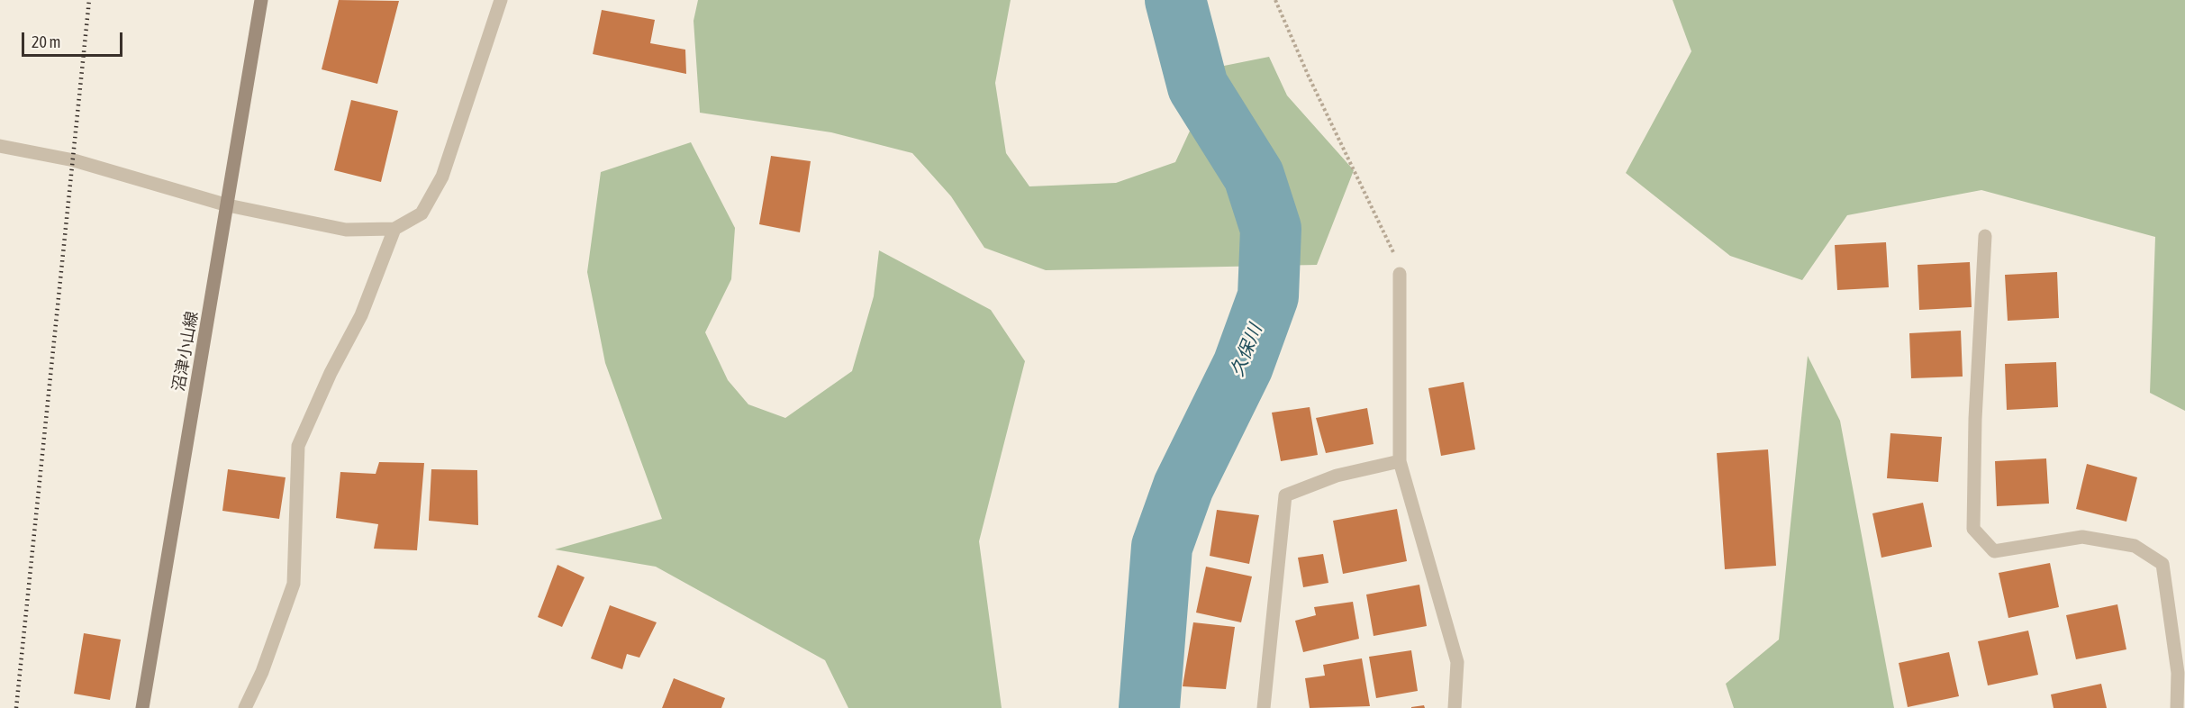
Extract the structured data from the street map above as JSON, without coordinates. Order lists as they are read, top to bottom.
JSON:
{
  "streets": {
    "main road": ["沼津小山線"]
  },
  "water": ["久保川"],
  "scale_bar": "20 m"
}
